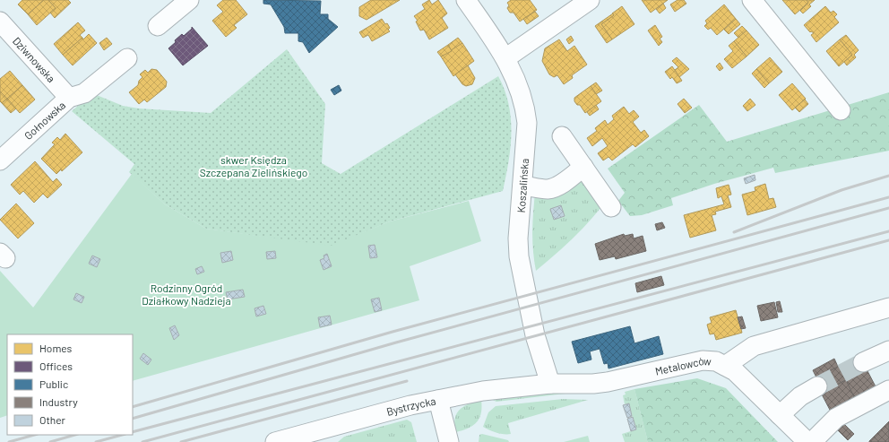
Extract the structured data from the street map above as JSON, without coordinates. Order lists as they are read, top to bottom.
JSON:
{
  "streets": {
    "street": [
      "Dziwnowska",
      "Gołnowska",
      "Koszalińska",
      "Metalowców",
      "Bystrzycka"
    ]
  },
  "crossings": [
    ["Dziwnowska", "Gołnowska"],
    ["Koszalińska", "Metalowców"],
    ["Koszalińska", "Bystrzycka"],
    ["Metalowców", "Bystrzycka"]
  ],
  "parks": ["skwer Księdza Szczepana Zielińskiego", "Rodzinny Ogród Działkowy Nadzieja"],
  "legend": [
    "Homes",
    "Offices",
    "Public",
    "Industry",
    "Other"
  ]
}
